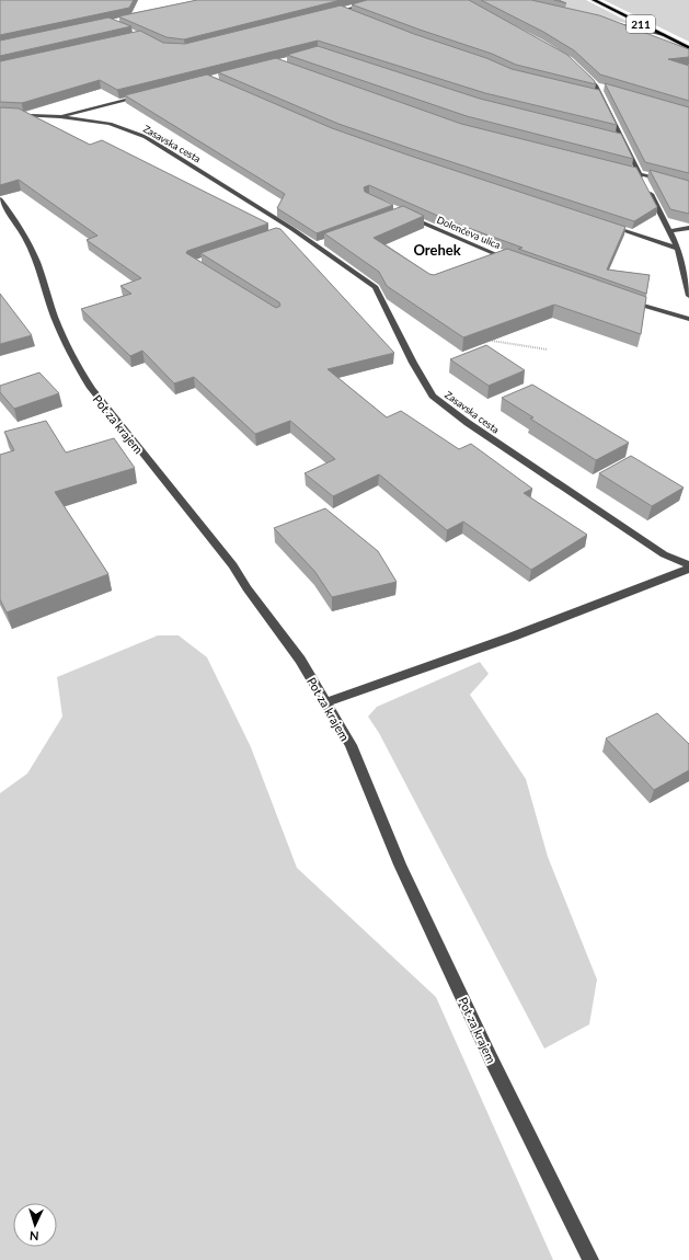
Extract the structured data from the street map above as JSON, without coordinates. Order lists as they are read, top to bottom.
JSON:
{
  "streets": {
    "main road": ["211"],
    "street": ["Zasavska cesta", "Dolenčeva ulica", "Pot za krajem"]
  },
  "districts": ["Orehek"],
  "north": "bottom"
}
